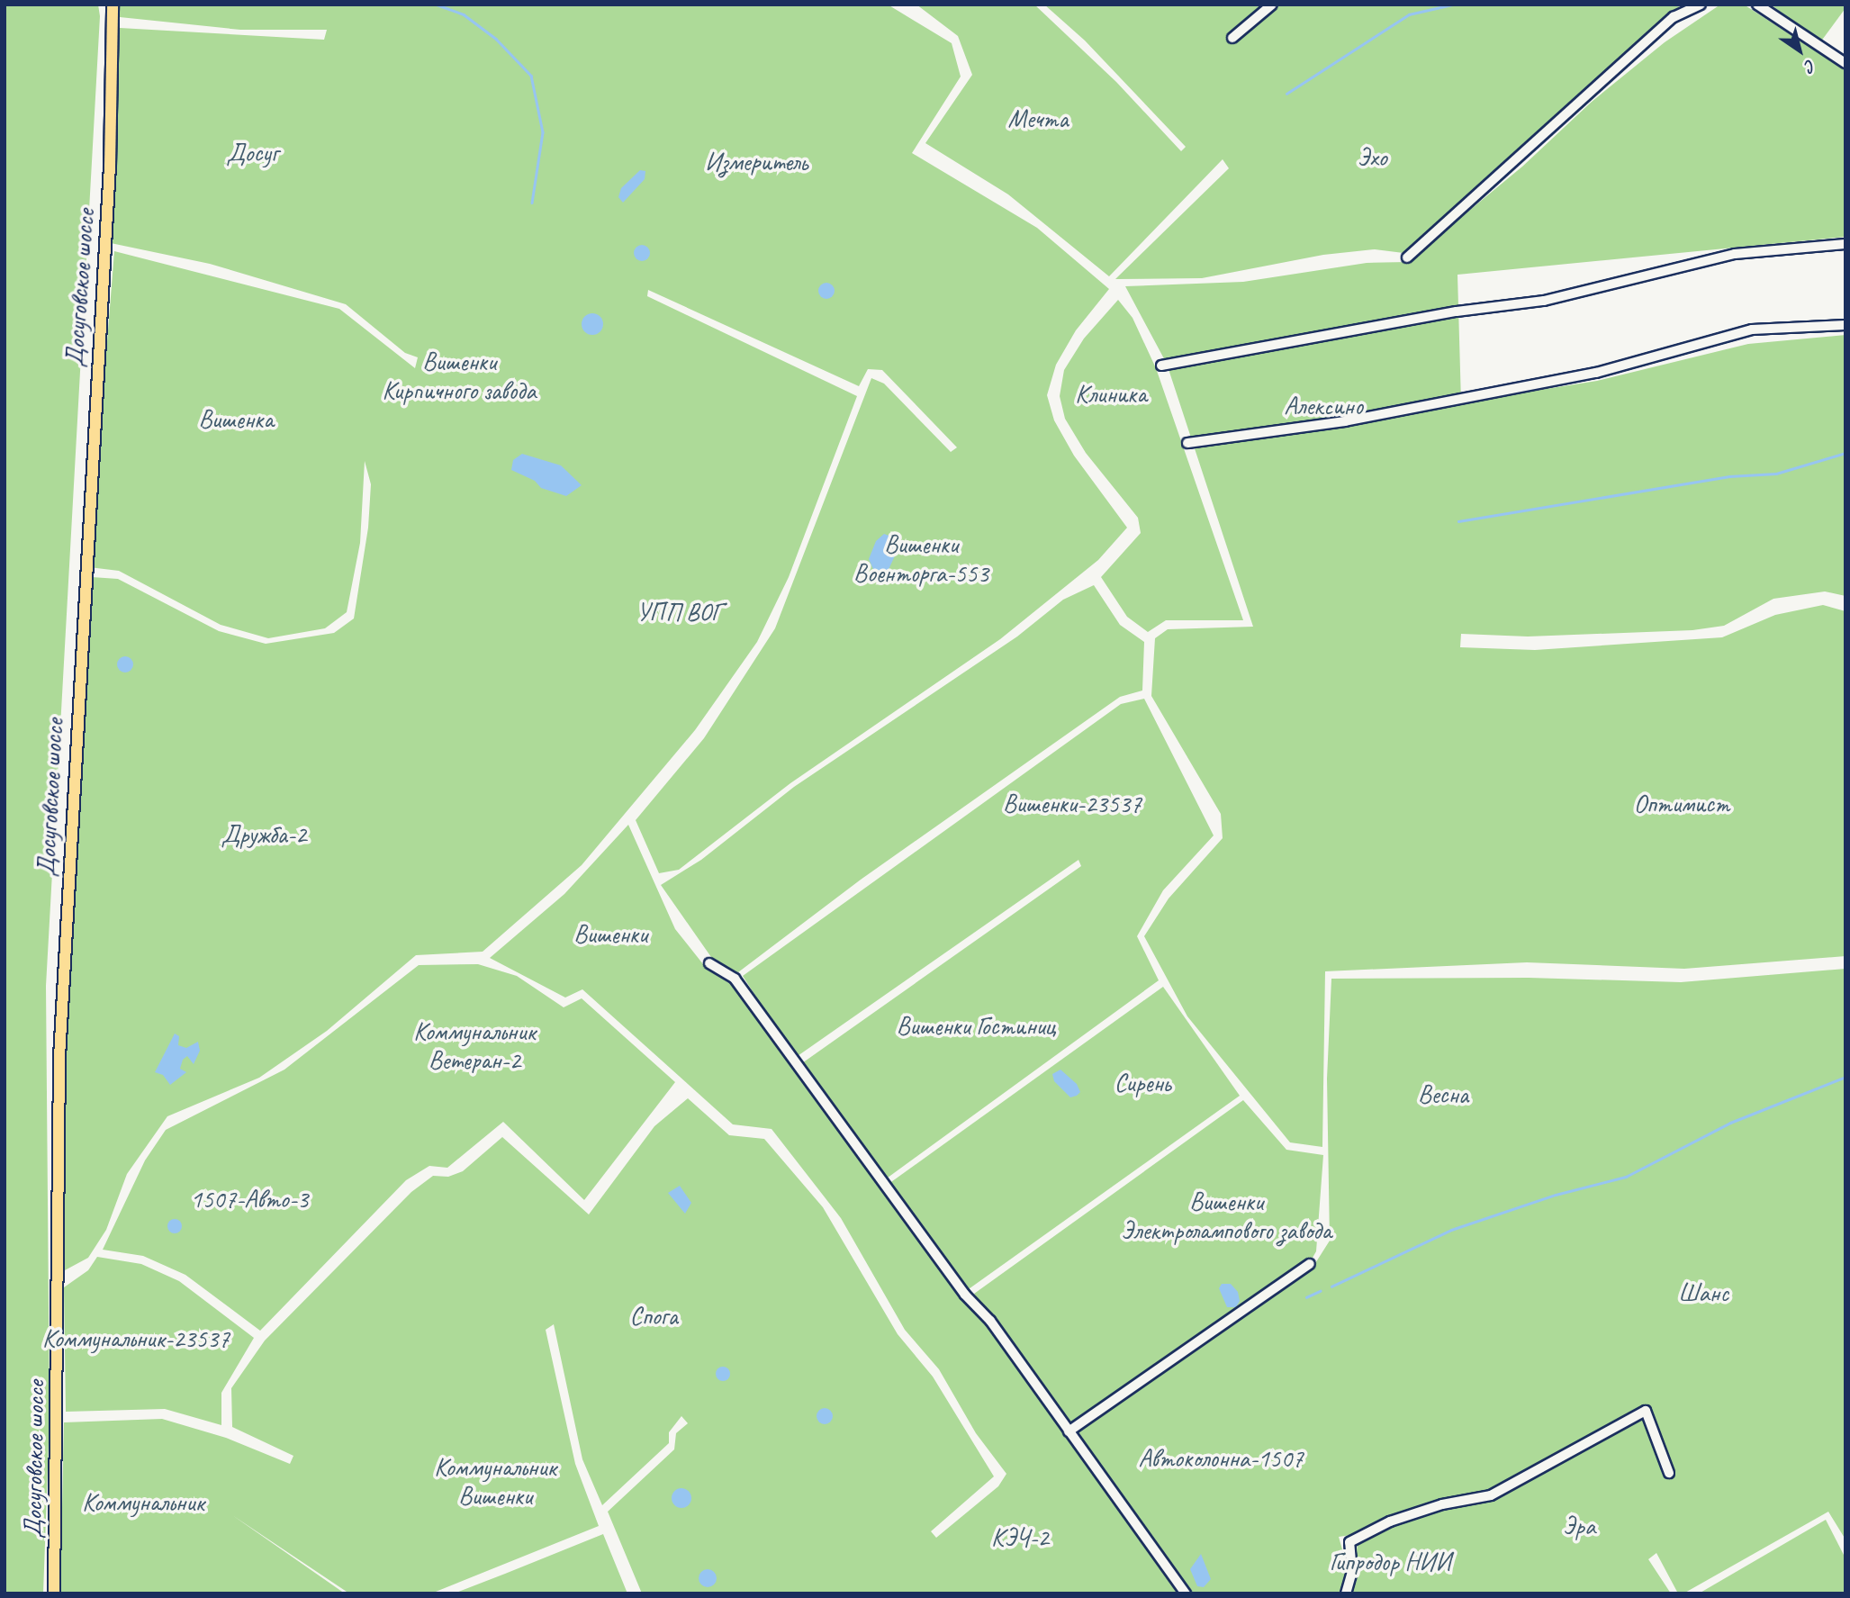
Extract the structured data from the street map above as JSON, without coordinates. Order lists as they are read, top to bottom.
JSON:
{
  "streets": {
    "main road": ["Досуговское шоссе"]
  },
  "parks": [
    "Мечта",
    "Досуг",
    "Эхо",
    "Измеритель",
    "Вишенки Кирпичного завода",
    "Клиника",
    "Алексино",
    "Вишенка",
    "Вишенки Военторга-553",
    "УПП ВОГ",
    "Вишенки-23537",
    "Оптимист",
    "Дружба-2",
    "Вишенки",
    "Вишенки Гостиниц",
    "Коммунальник Ветеран-2",
    "Сирень",
    "Весна",
    "1507-Авто-3",
    "Вишенки Электролампового завода",
    "Шанс",
    "Спога",
    "Коммунальник-23537",
    "Автоколонна-1507",
    "Коммунальник Вишенки",
    "Коммунальник",
    "Эра",
    "КЭЧ-2",
    "Гипродор НИИ"
  ],
  "north": "bottom right"
}
